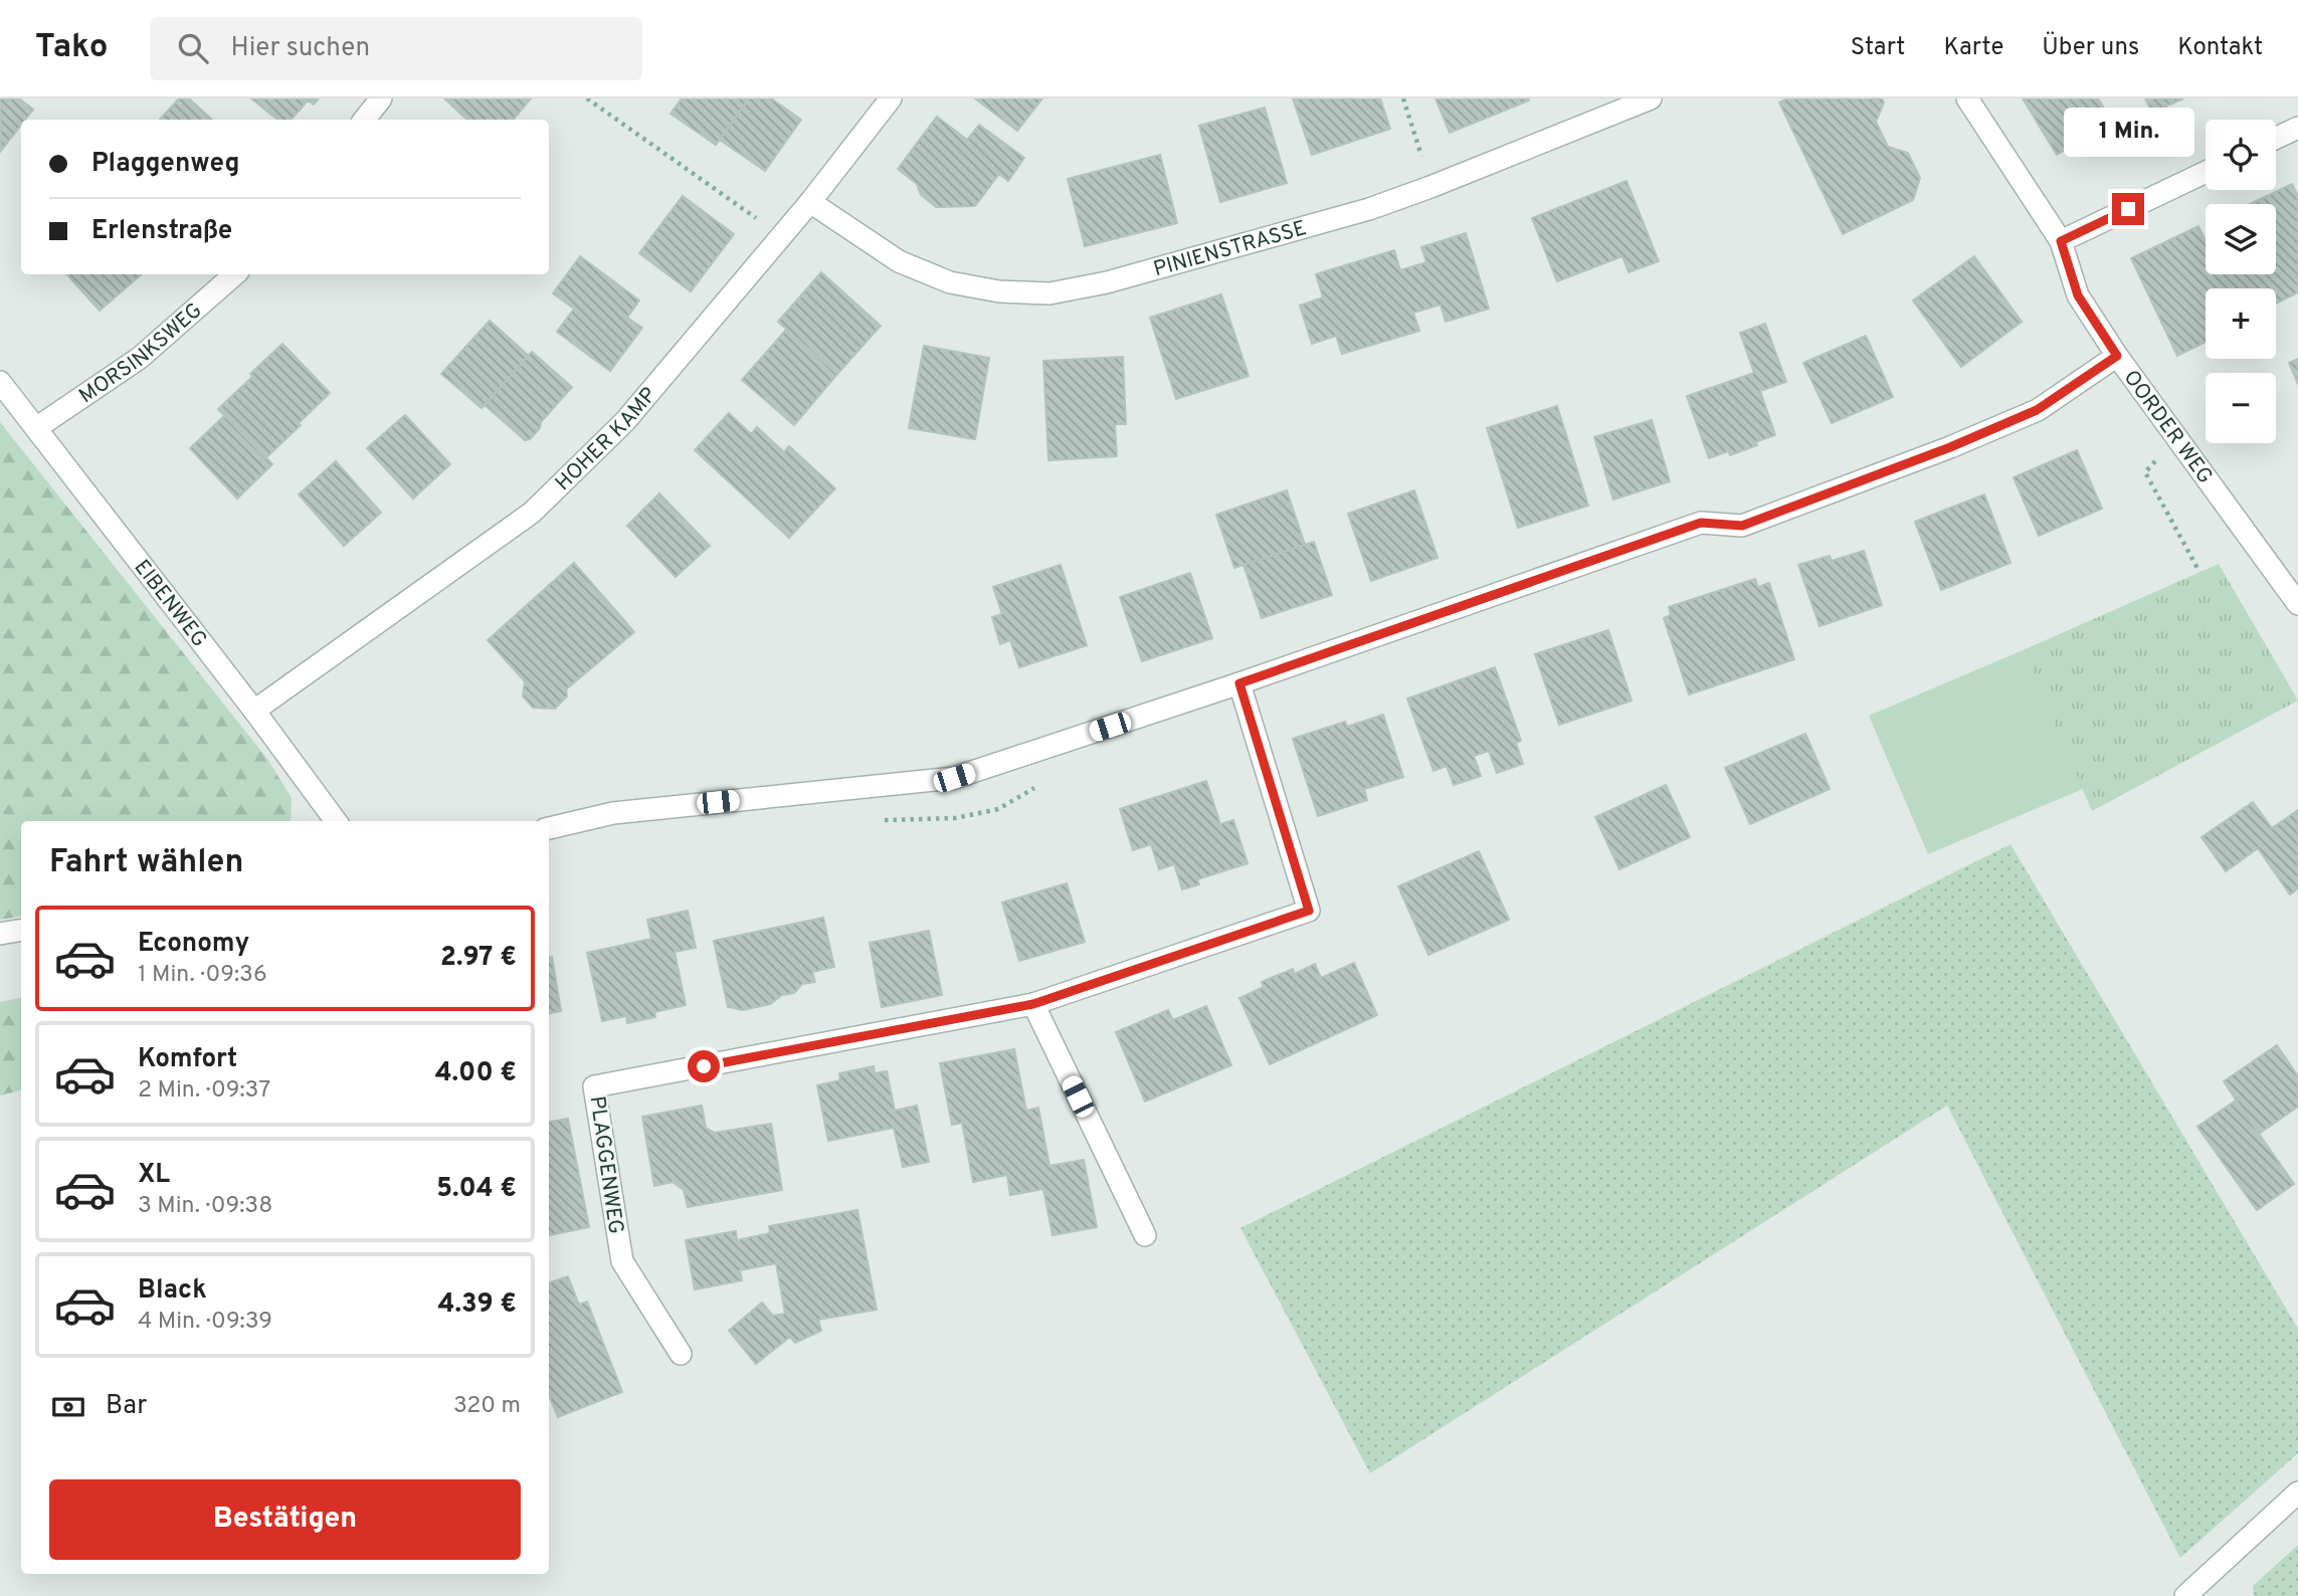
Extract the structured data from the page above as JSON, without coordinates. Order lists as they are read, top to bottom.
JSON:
{
  "streets": {
    "street": [
      "PINIENSTRASSE",
      "MORSINKSWEG",
      "OORDER WEG",
      "HOHER KAMP",
      "EIBENWEG",
      "PLAGGENWEG"
    ]
  },
  "crossings": [
    ["PINIENSTRASSE", "HOHER KAMP"],
    ["MORSINKSWEG", "EIBENWEG"],
    ["HOHER KAMP", "EIBENWEG"]
  ],
  "page": {
    "header": "Tako",
    "search": "Hier suchen",
    "nav": [
      "Start",
      "Karte",
      "Über uns",
      "Kontakt"
    ],
    "bubble": "1 Min.",
    "map_buttons": ["+", "−"],
    "banner": ["Plaggenweg", "Erlenstraße"],
    "heading": "Fahrt wählen",
    "list": [
      {
        "name": "Economy",
        "note": "1 Min. · 09:36",
        "value": "2.97 €"
      },
      {
        "name": "Komfort",
        "note": "2 Min. · 09:37",
        "value": "4.00 €"
      },
      {
        "name": "XL",
        "note": "3 Min. · 09:38",
        "value": "5.04 €"
      },
      {
        "name": "Black",
        "note": "4 Min. · 09:39",
        "value": "4.39 €"
      }
    ],
    "pay": ["Bar", "320 m"],
    "buttons": "Bestätigen"
  }
}
